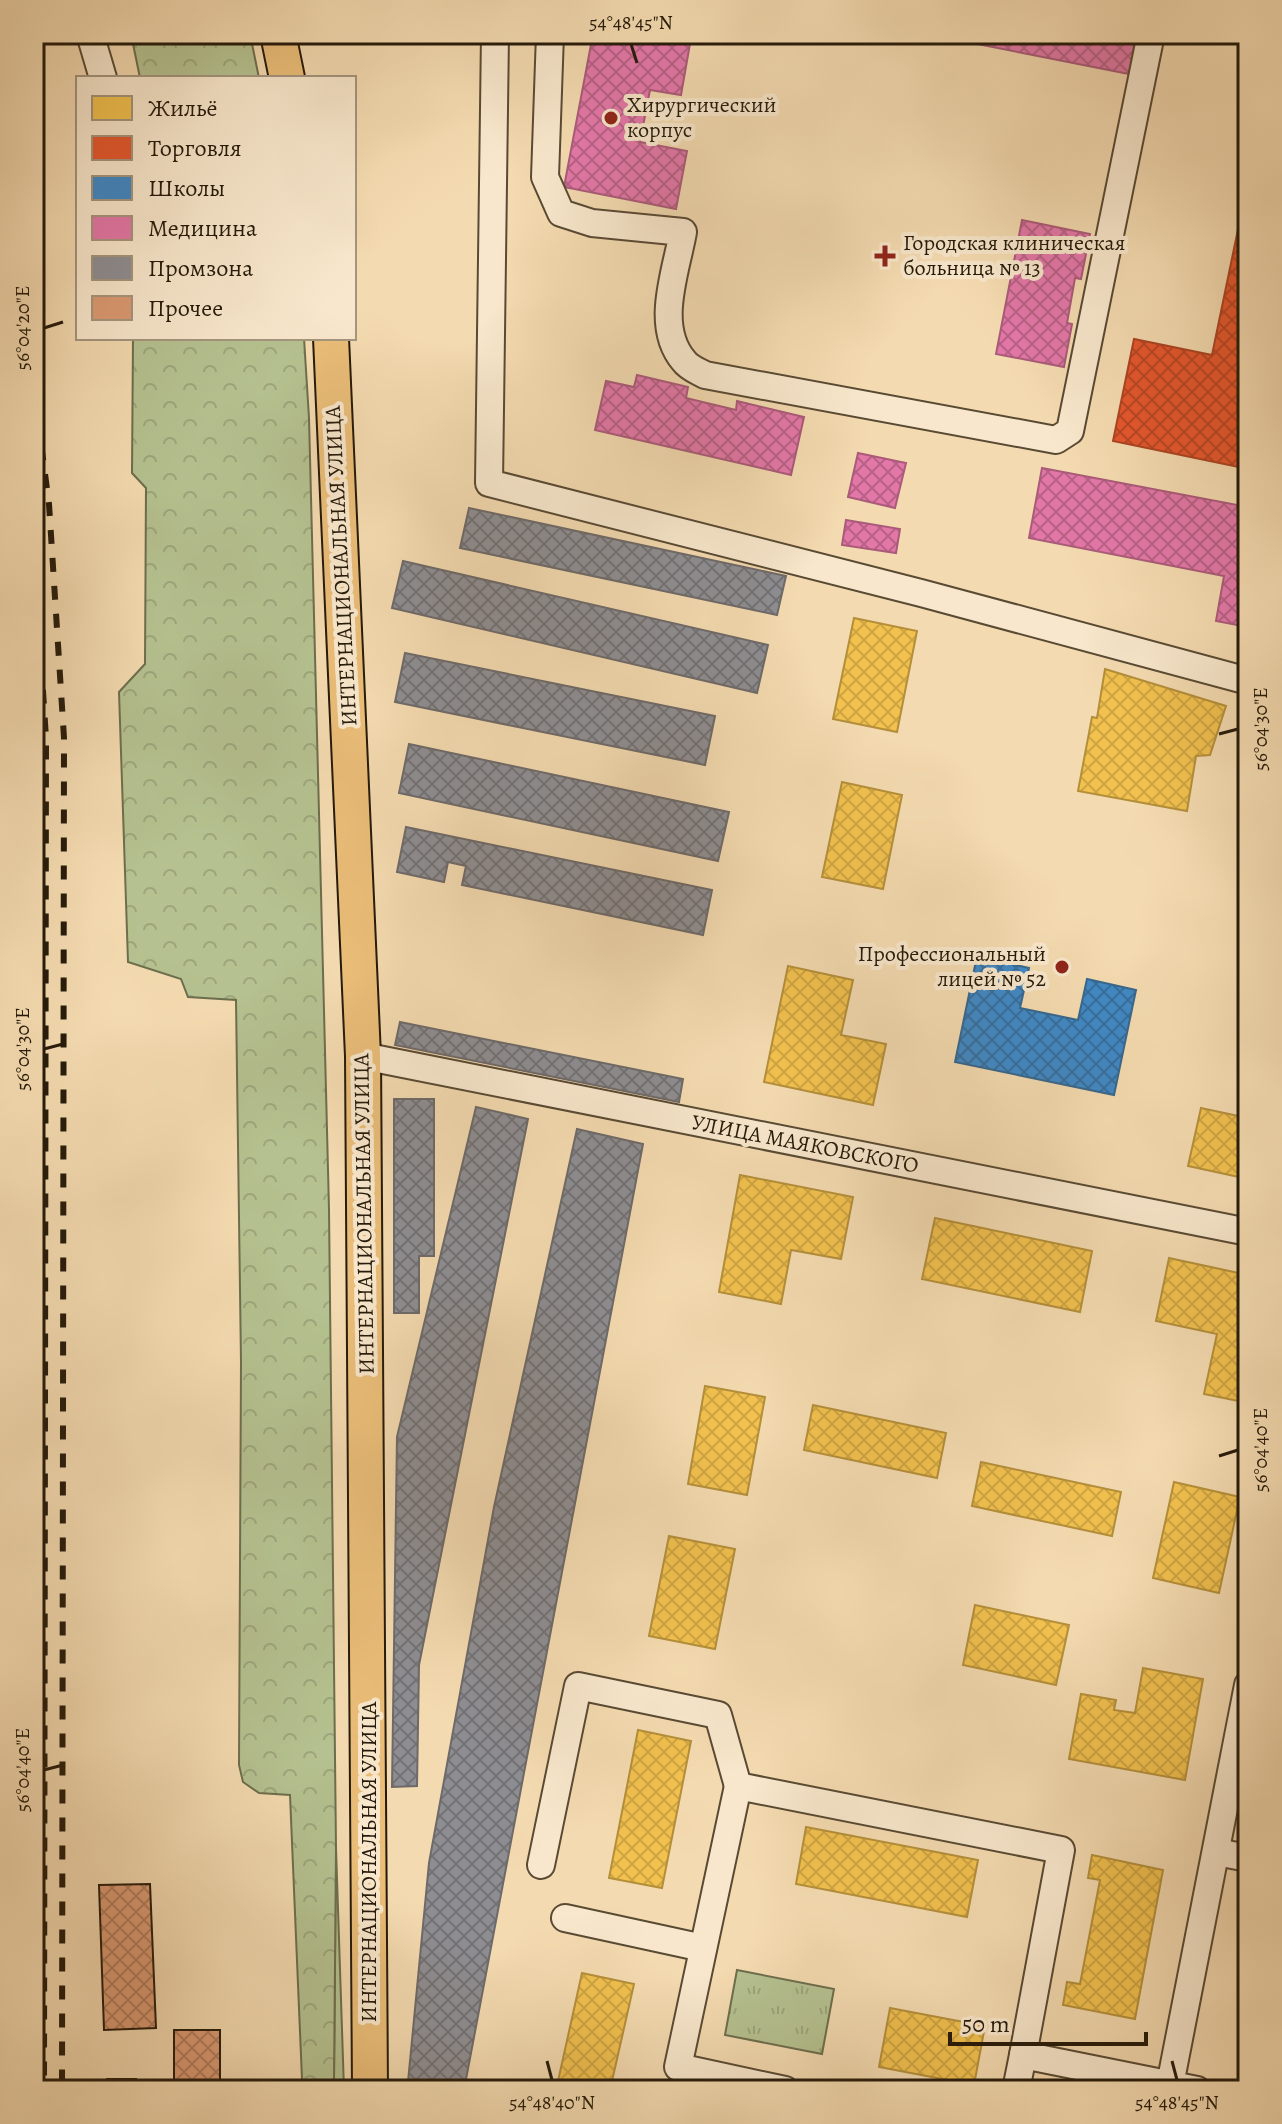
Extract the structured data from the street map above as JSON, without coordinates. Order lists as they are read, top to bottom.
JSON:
{
  "streets": {
    "main road": ["ИНТЕРНАЦИОНАЛЬНАЯ УЛИЦА"],
    "street": ["УЛИЦА МАЯКОВСКОГО"]
  },
  "crossings": [
    ["ИНТЕРНАЦИОНАЛЬНАЯ УЛИЦА", "УЛИЦА МАЯКОВСКОГО"]
  ],
  "places": {
    "other": ["Хирургический корпус", "Профессиональный лицей № 52"],
    "health": ["Городская клиническая больница № 13"]
  },
  "legend": [
    "Жильё",
    "Торговля",
    "Школы",
    "Медицина",
    "Промзона",
    "Прочее"
  ],
  "scale_bar": "50 m",
  "coordinates": [
    "54°48'45\"N",
    "56°04'20\"E",
    "56°04'30\"E",
    "56°04'40\"E",
    "54°48'40\"N"
  ]
}
